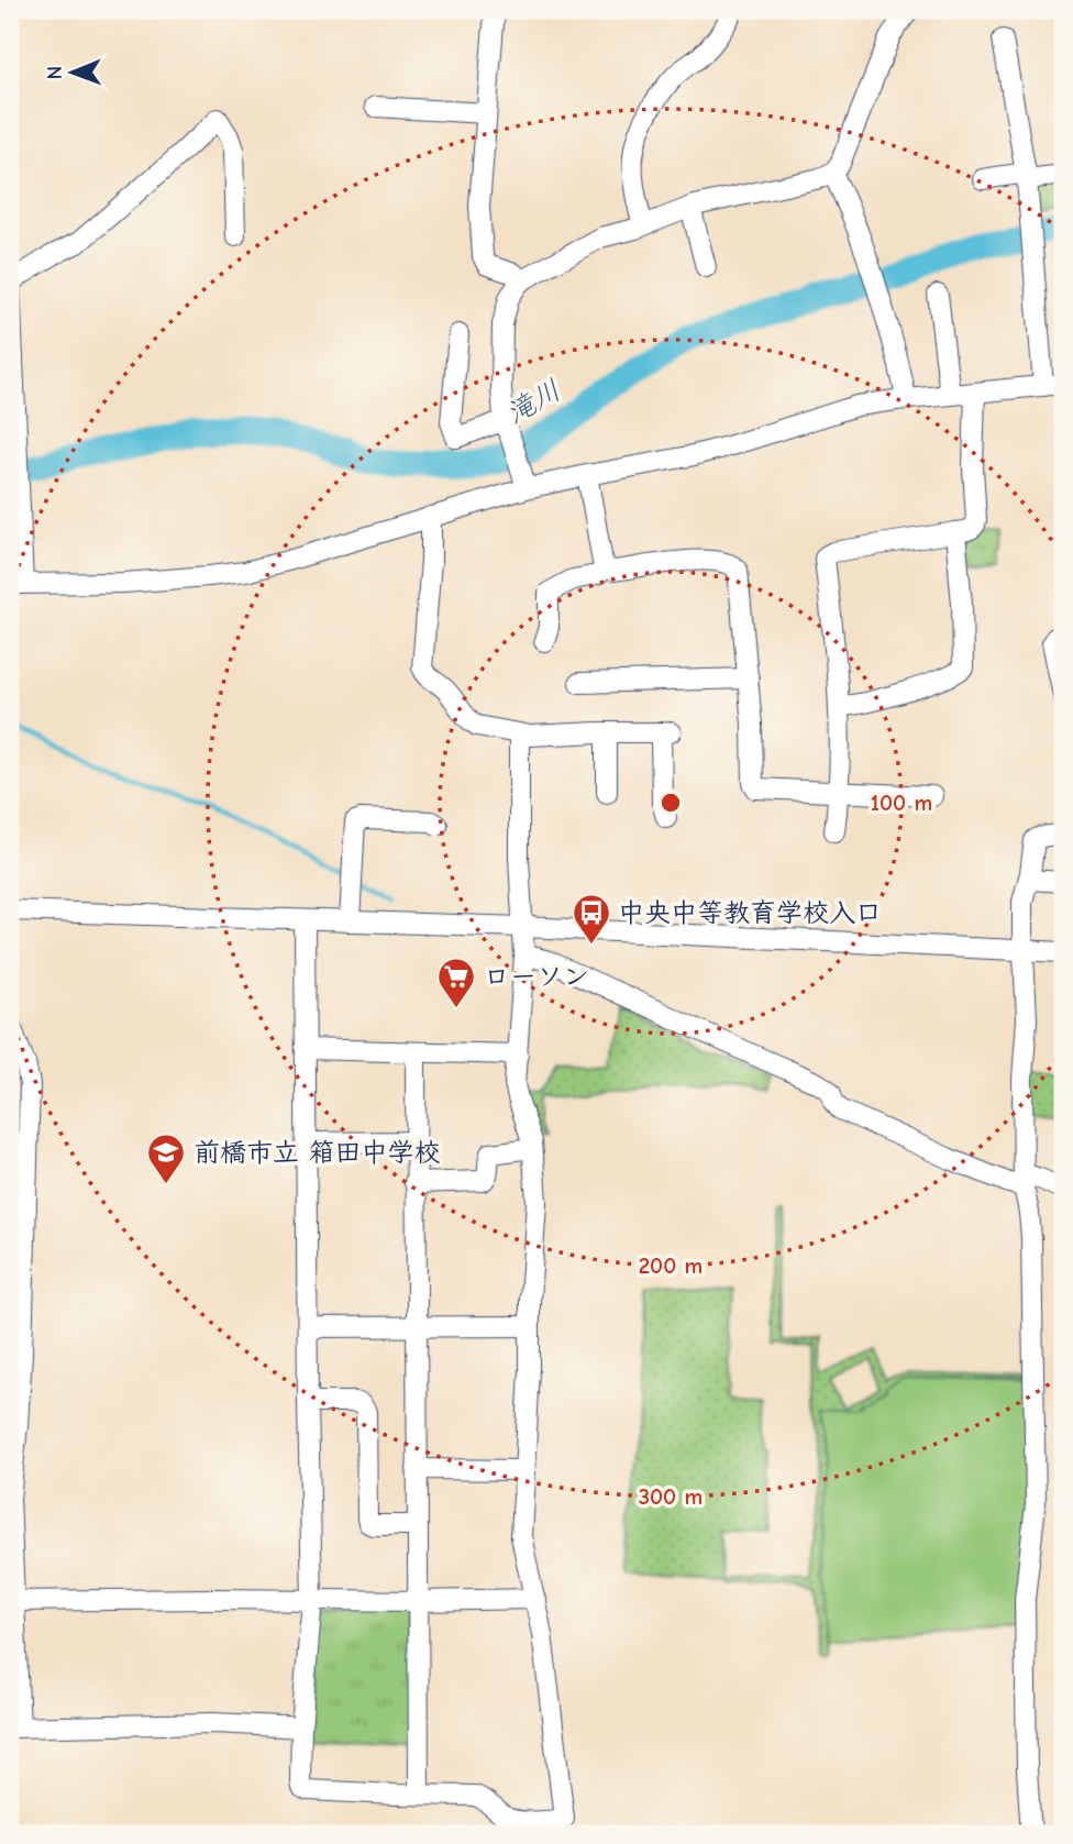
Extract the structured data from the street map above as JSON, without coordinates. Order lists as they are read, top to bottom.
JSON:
{
  "water": ["滝川"],
  "places": {
    "bus stop": ["中央中等教育学校入口"],
    "supermarket": ["ローソン"],
    "school or university": ["前橋市立 箱田中学校"]
  },
  "north": "left",
  "rings": ["100 m", "200 m", "300 m"]
}
